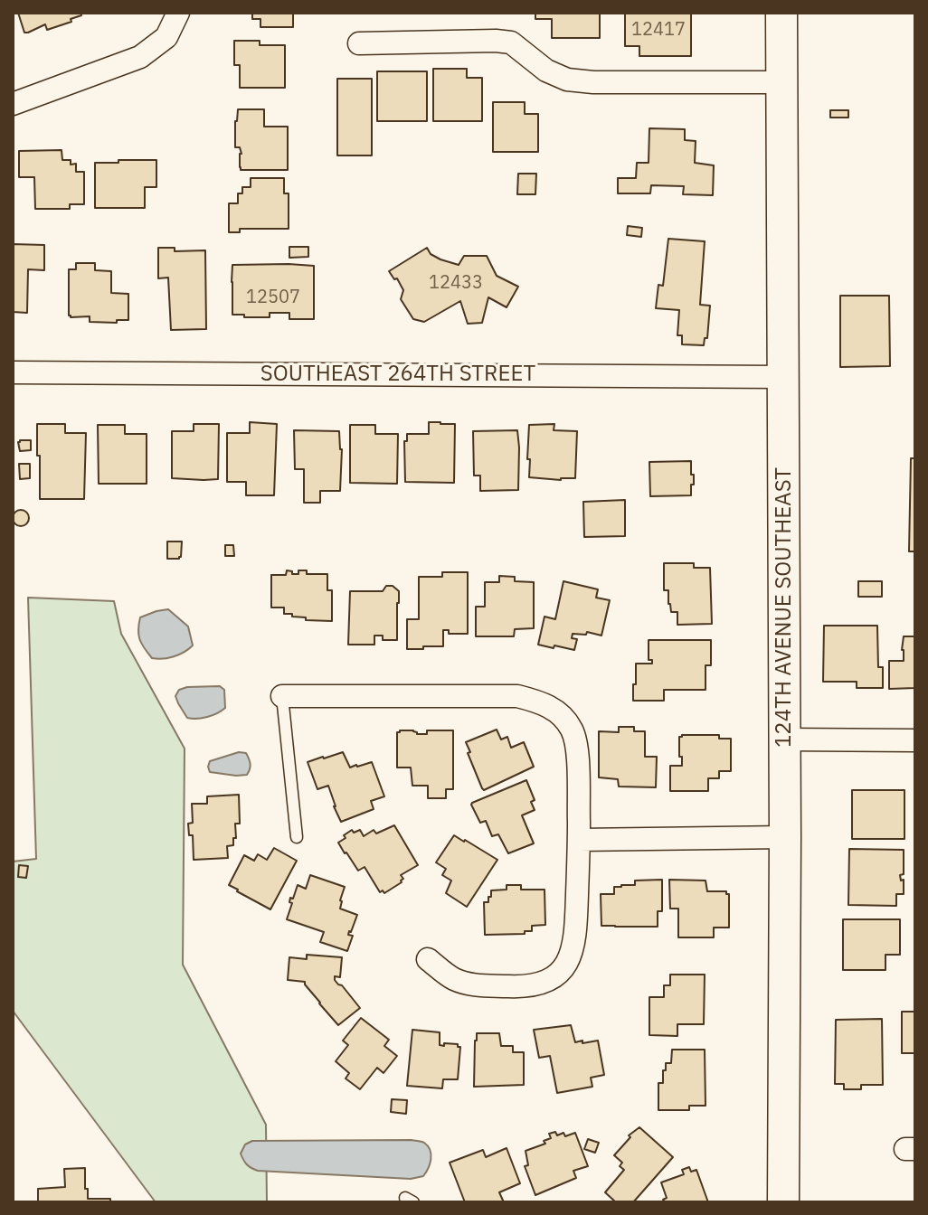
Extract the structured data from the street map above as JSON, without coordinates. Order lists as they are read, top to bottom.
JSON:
{
  "streets": {
    "street": ["SOUTHEAST 264TH STREET", "124TH AVENUE SOUTHEAST"]
  },
  "crossings": [
    ["SOUTHEAST 264TH STREET", "124TH AVENUE SOUTHEAST"]
  ],
  "house_numbers": ["12417", "12433", "12507"]
}
